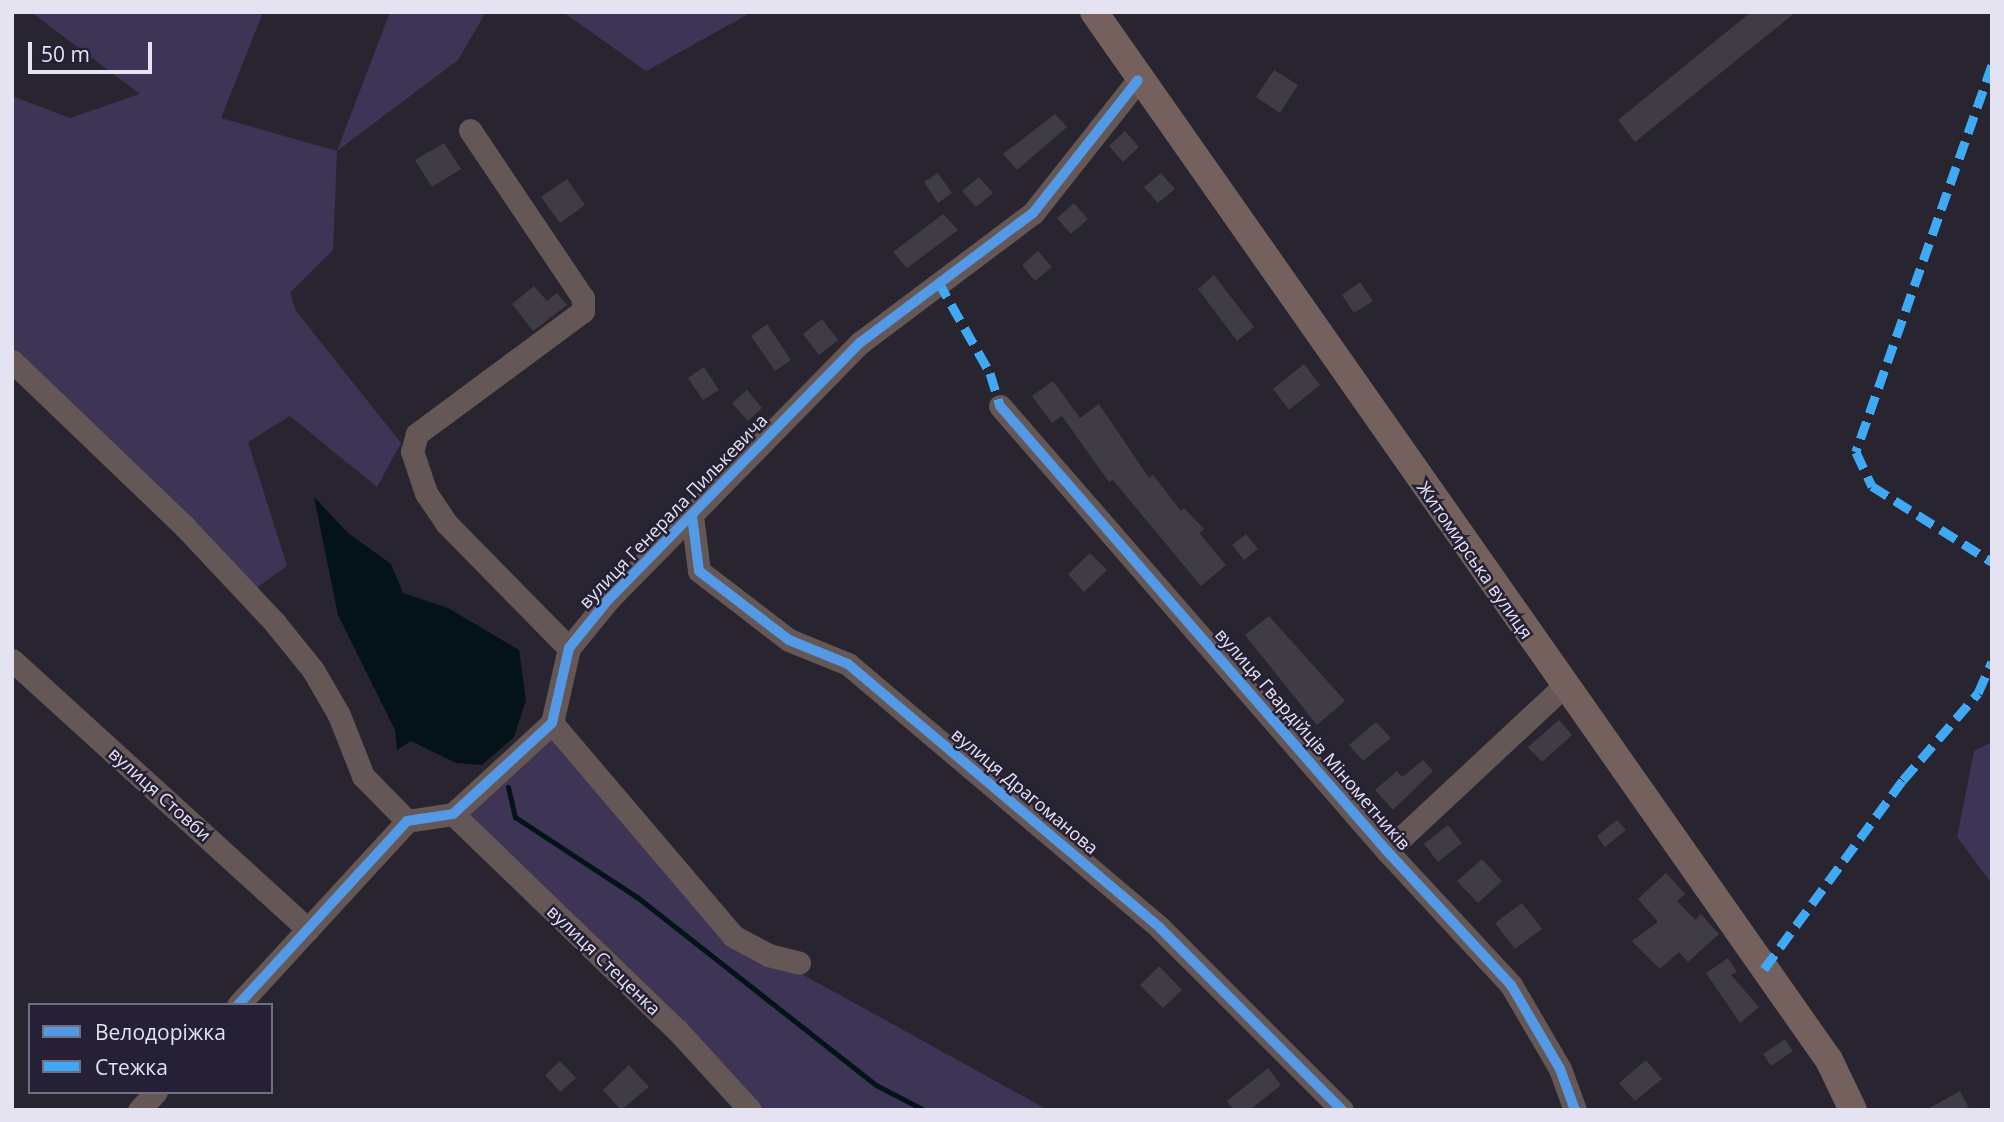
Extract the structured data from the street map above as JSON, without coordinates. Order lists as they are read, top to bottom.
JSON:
{
  "streets": {
    "main road": ["Житомирська вулиця"],
    "street": [
      "вулиця Генерала Пилькевича",
      "вулиця Гвардійців Мінометників",
      "вулиця Драгоманова",
      "вулиця Стовби",
      "вулиця Стеценка"
    ]
  },
  "crossings": [
    ["вулиця Генерала Пилькевича", "Житомирська вулиця"],
    ["вулиця Генерала Пилькевича", "вулиця Драгоманова"],
    ["Житомирська вулиця", "вулиця Гвардійців Мінометників"]
  ],
  "legend": ["Велодоріжка", "Стежка"],
  "scale_bar": "50 m"
}
